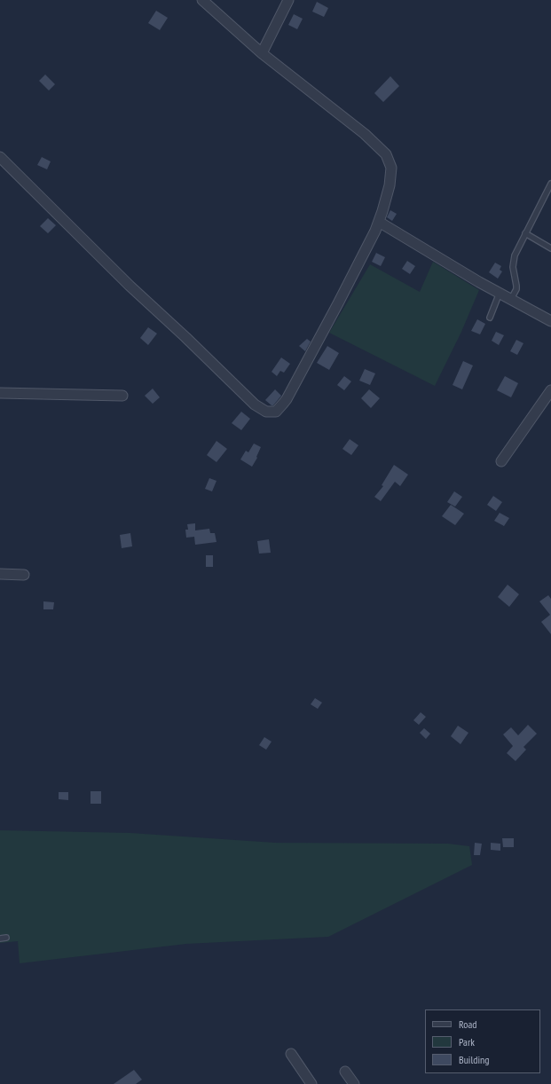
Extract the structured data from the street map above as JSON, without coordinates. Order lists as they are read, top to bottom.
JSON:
{
  "legend": ["Road", "Park", "Building"]
}
